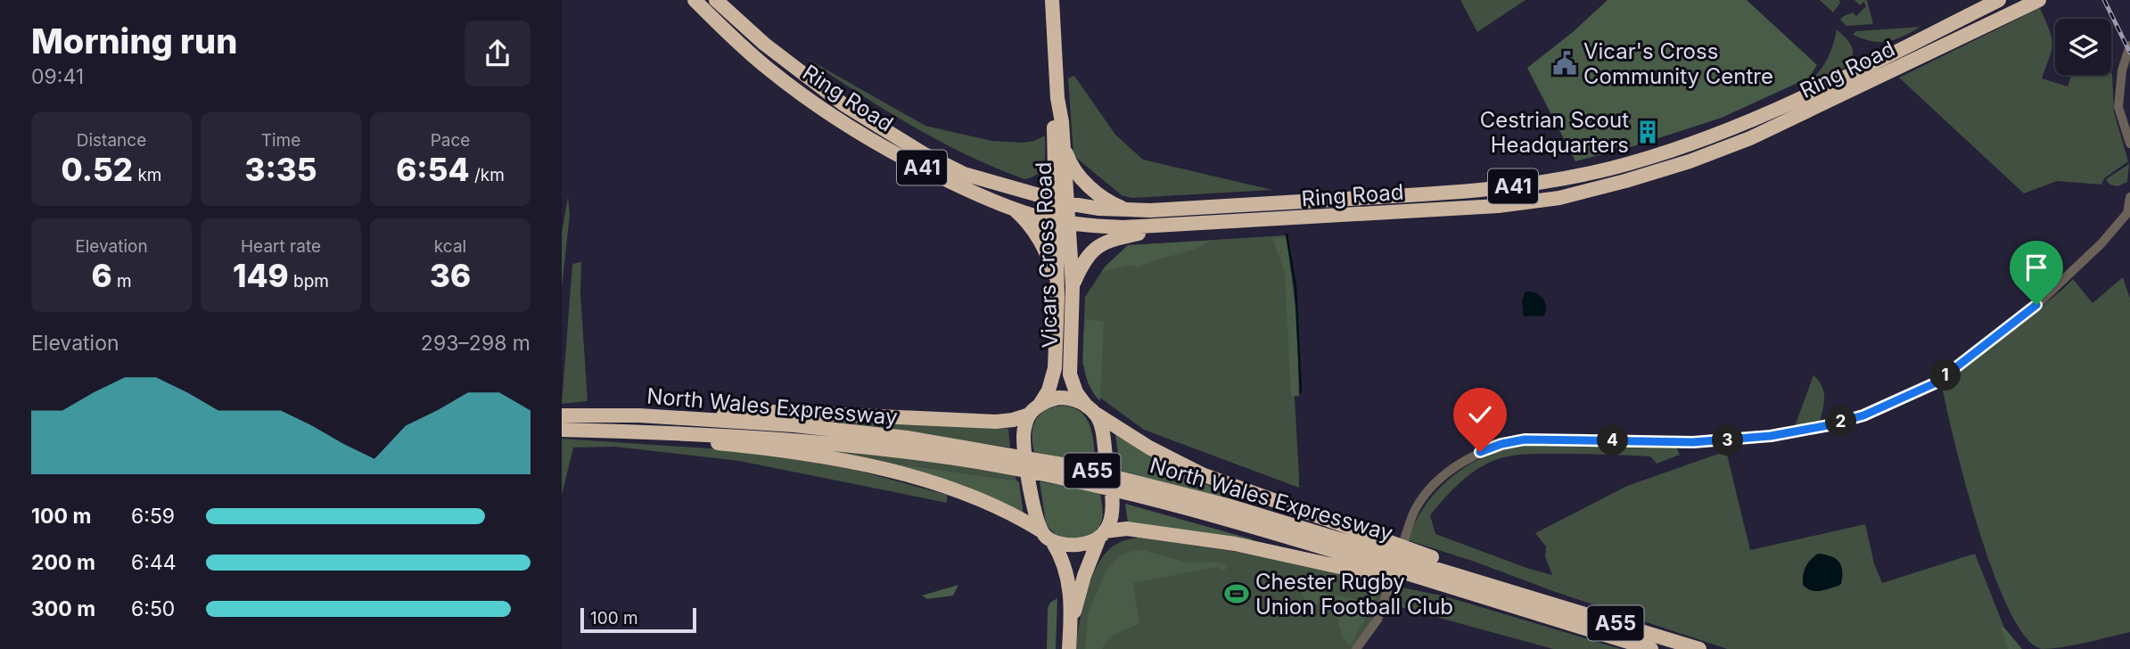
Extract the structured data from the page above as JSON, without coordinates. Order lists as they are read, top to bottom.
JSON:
{
  "streets": {
    "highway": [
      "Ring Road",
      "A41",
      "Vicars Cross Road",
      "North Wales Expressway",
      "A55"
    ]
  },
  "crossings": [
    ["Ring Road", "Vicars Cross Road"]
  ],
  "places": {
    "public building": ["Vicar's Cross Community Centre"],
    "building": ["Cestrian Scout Headquarters"],
    "sports": ["Chester Rugby Union Football Club"]
  },
  "scale_bar": "100 m",
  "page": {
    "heading": ["Morning run", "09:41"],
    "stats": [
      ["Distance", "0.52 km"],
      ["Time", "3:35"],
      ["Pace", "6:54 /km"],
      ["Elevation", "6 m"],
      ["Heart rate", "149 bpm"],
      ["kcal", "36"]
    ],
    "chart": ["Elevation", "293–298 m"],
    "pins": [
      "1",
      "2",
      "3",
      "4"
    ],
    "list": [
      {
        "name": "100 m",
        "note": "6:59"
      },
      {
        "name": "200 m",
        "note": "6:44"
      },
      {
        "name": "300 m",
        "note": "6:50"
      }
    ],
    "scale": "100 m"
  }
}
